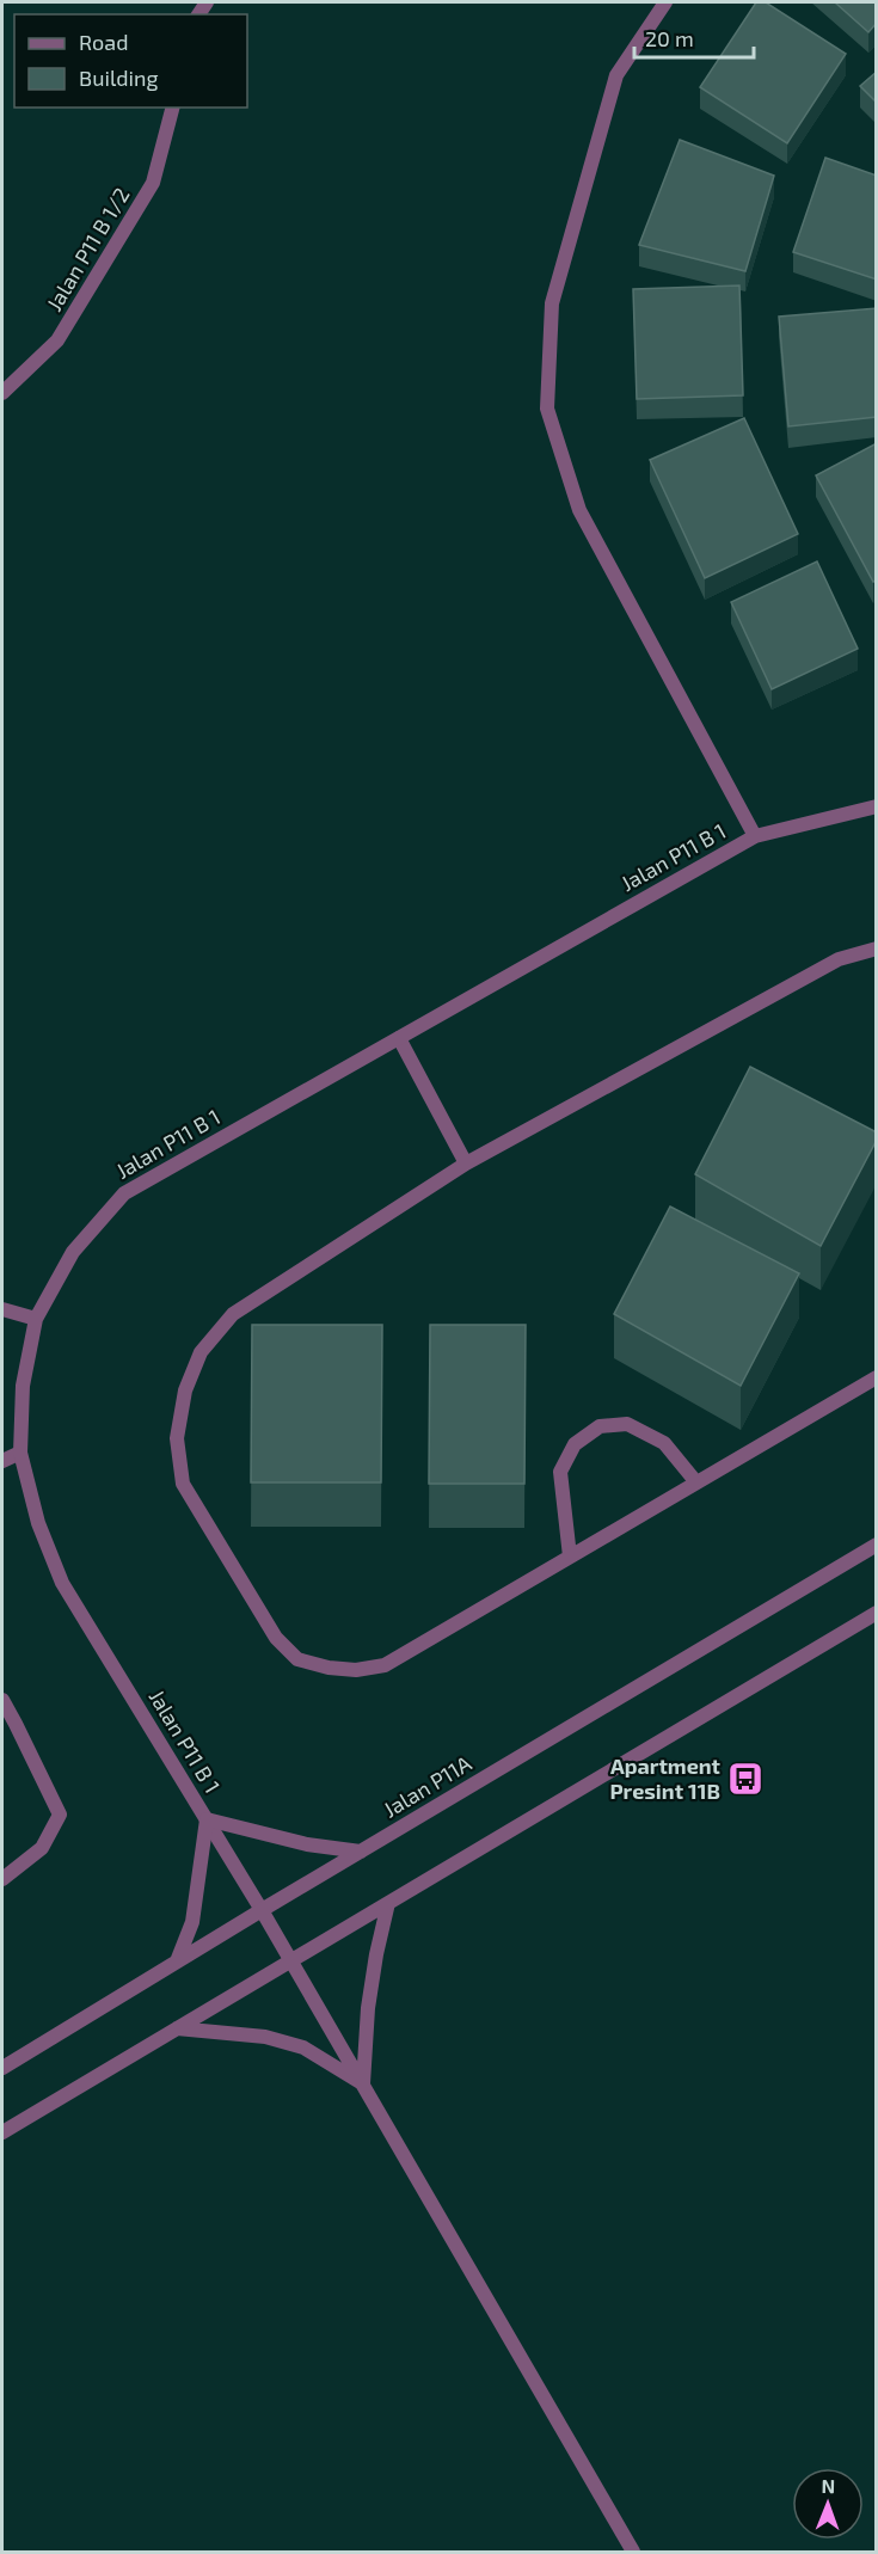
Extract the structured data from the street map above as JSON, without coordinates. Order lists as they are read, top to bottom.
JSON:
{
  "streets": {
    "street": ["Jalan P11 B 1/2", "Jalan P11 B 1", "Jalan P11A"]
  },
  "crossings": [
    ["Jalan P11 B 1", "Jalan P11A"]
  ],
  "places": {
    "bus stop": ["Apartment Presint 11B"]
  },
  "legend": ["Road", "Building"],
  "scale_bar": "20 m",
  "north": "top"
}
